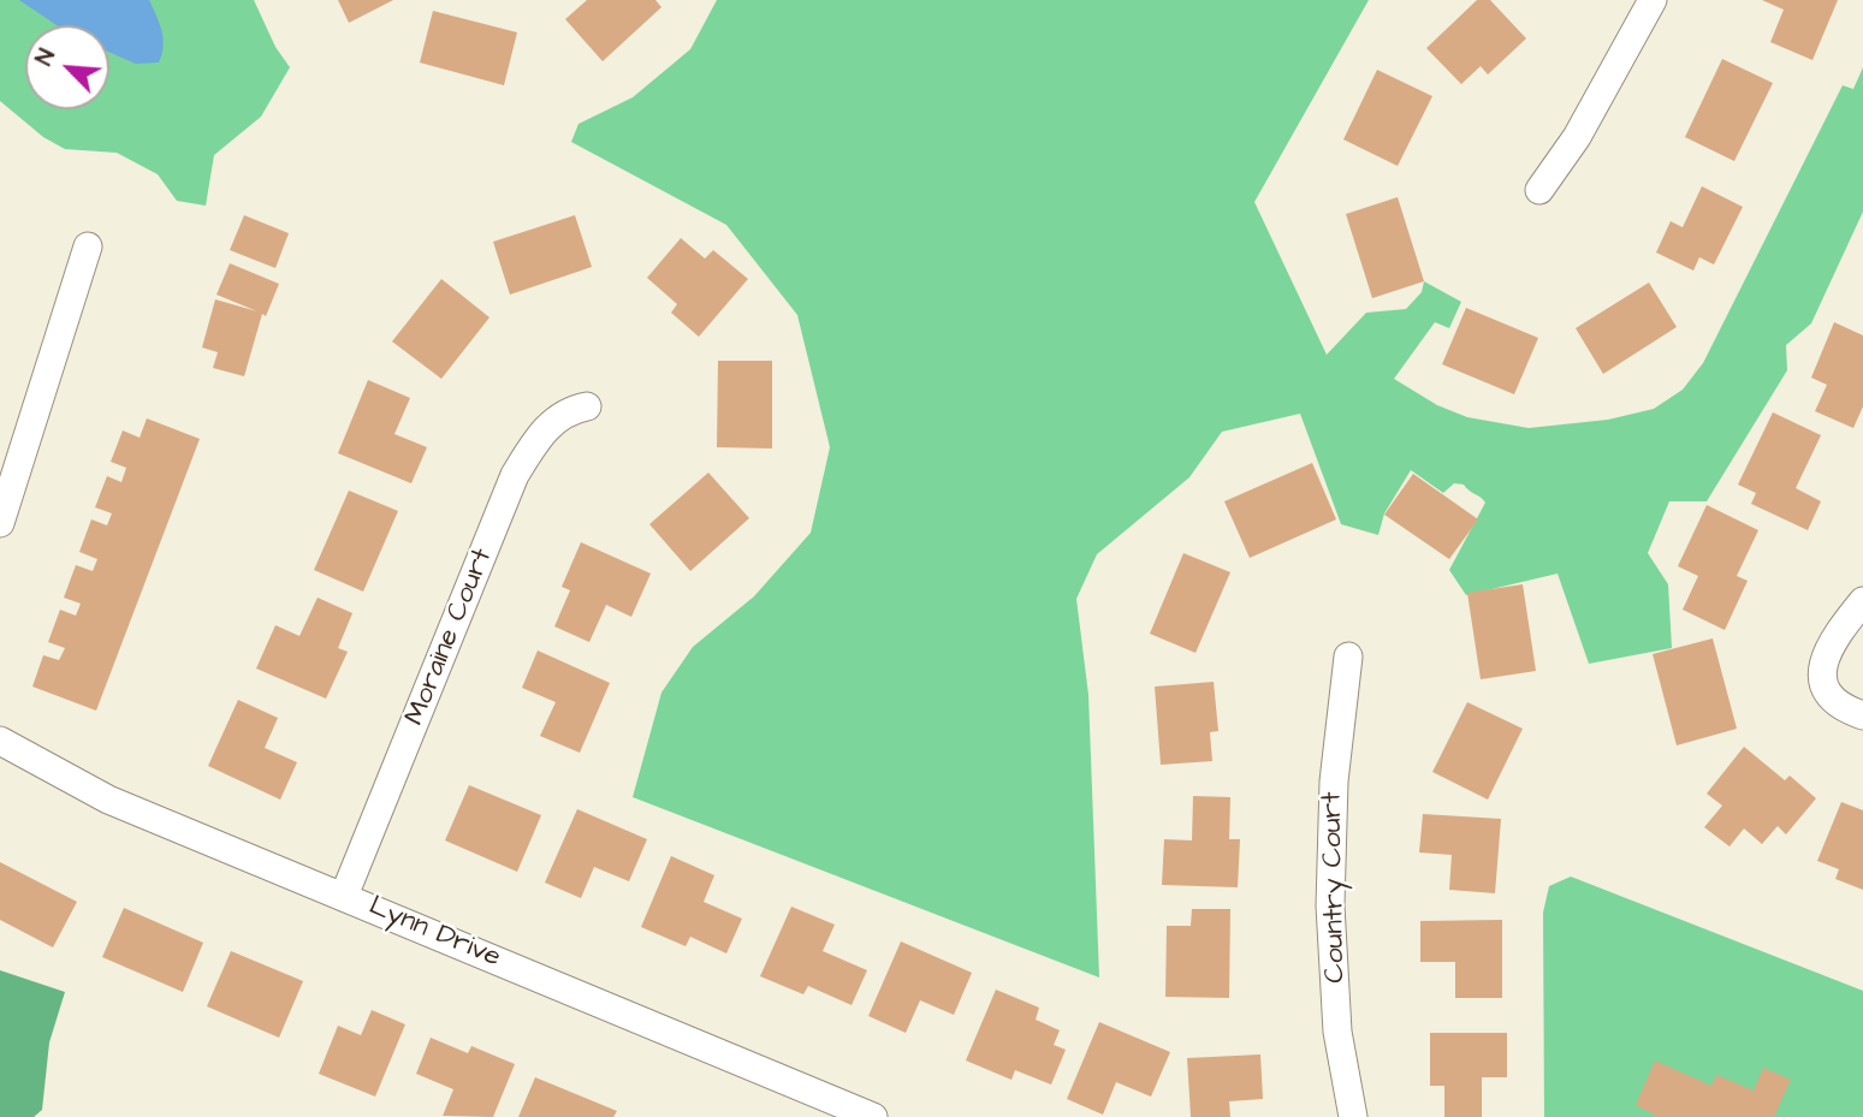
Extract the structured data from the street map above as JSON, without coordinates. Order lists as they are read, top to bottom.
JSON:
{
  "streets": {
    "street": ["Moraine Court", "Country Court", "Lynn Drive"]
  },
  "crossings": [
    ["Moraine Court", "Lynn Drive"]
  ],
  "north": "top left"
}
